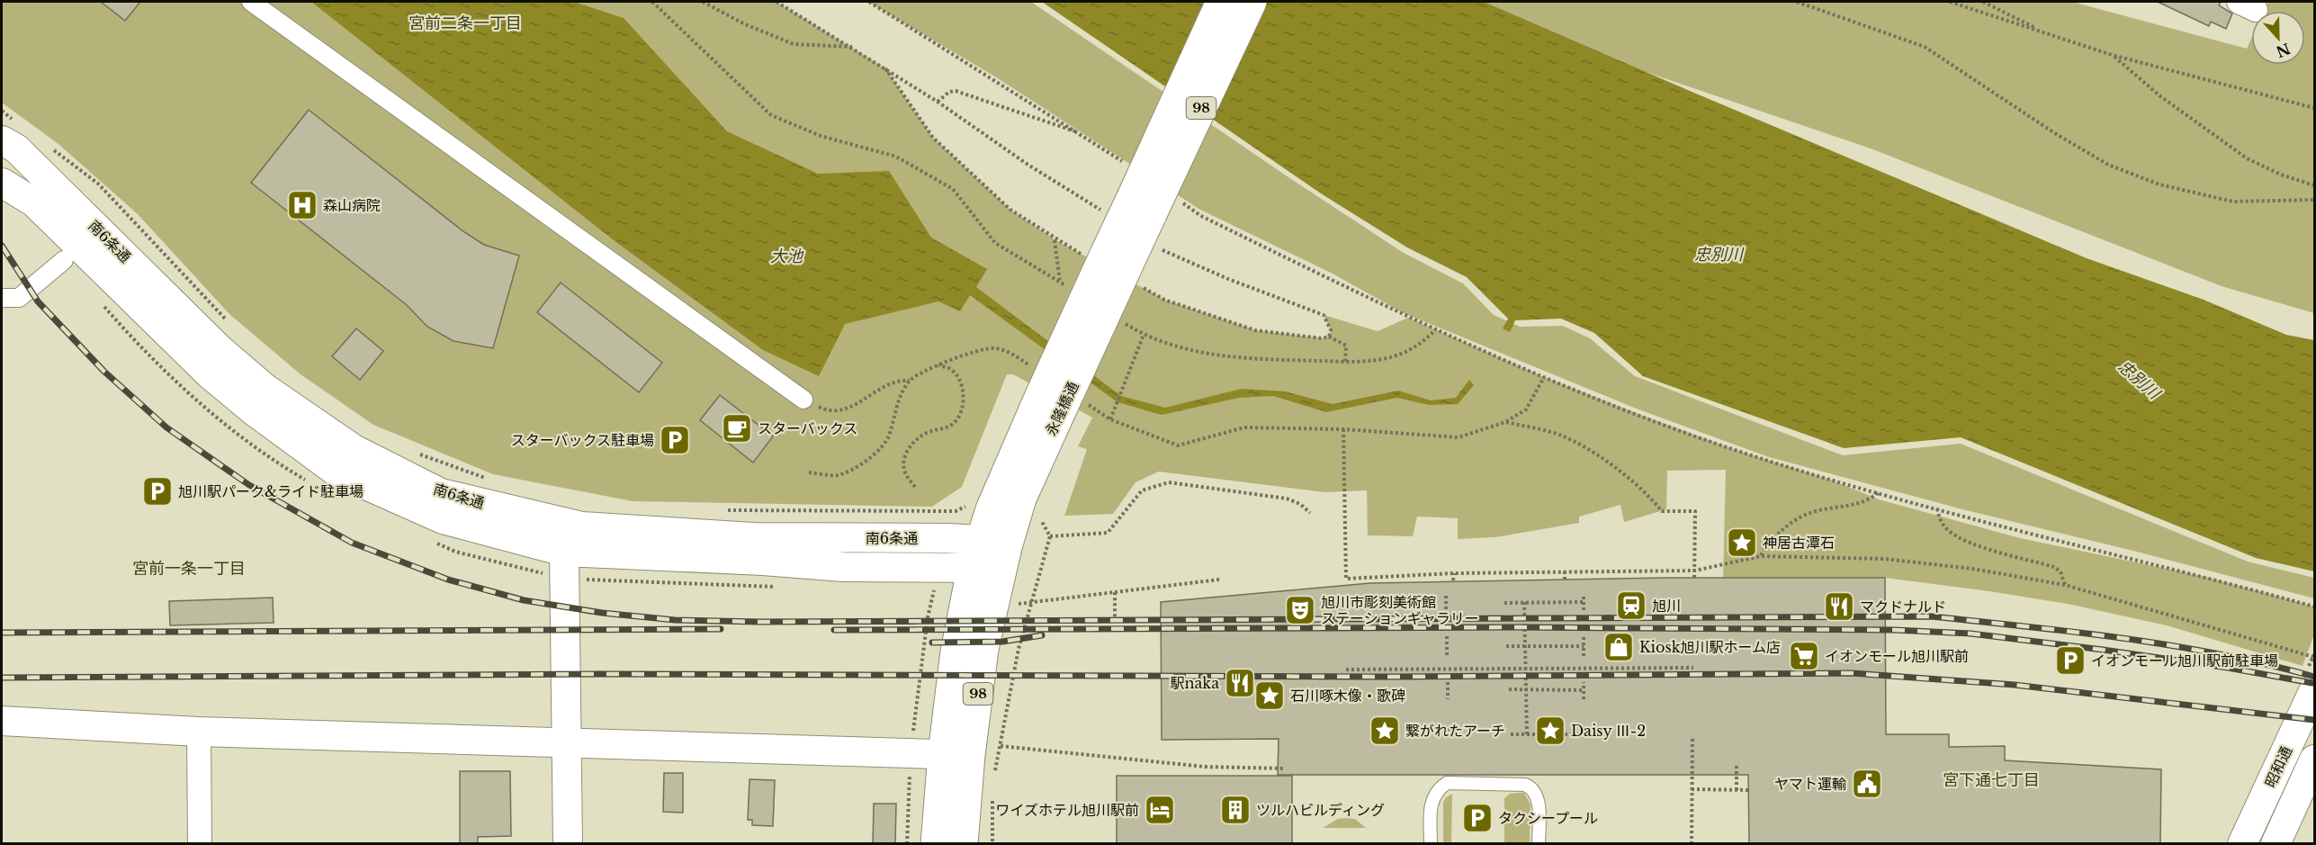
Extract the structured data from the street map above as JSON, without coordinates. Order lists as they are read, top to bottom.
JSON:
{
  "streets": {
    "main road": ["98", "永隆橋通"],
    "street": ["南6条通", "昭和通"]
  },
  "crossings": [
    ["南6条通", "永隆橋通"]
  ],
  "districts": ["宮前二条一丁目", "宮前一条一丁目", "宮下通七丁目"],
  "water": ["忠別川", "大池"],
  "places": {
    "hospital": ["森山病院"],
    "cafe": ["スターバックス"],
    "parking": [
      "スターバックス駐車場",
      "旭川駅パーク&ライド駐車場",
      "イオンモール旭川駅前駐車場",
      "タクシープール"
    ],
    "place": [
      "神居古潭石",
      "石川啄木像・歌碑",
      "繋がれたアーチ",
      "Daisy Ⅲ-2"
    ],
    "station": ["旭川"],
    "restaurant": ["マクドナルド", "駅naka"],
    "theatre": ["旭川市彫刻美術館 ステーションギャラリー"],
    "shop": ["Kiosk旭川駅ホーム店"],
    "supermarket": ["イオンモール旭川駅前"],
    "public building": ["ヤマト運輸"],
    "hotel": ["ワイズホテル旭川駅前"],
    "building": ["ツルハビルディング"]
  },
  "north": "bottom"
}
